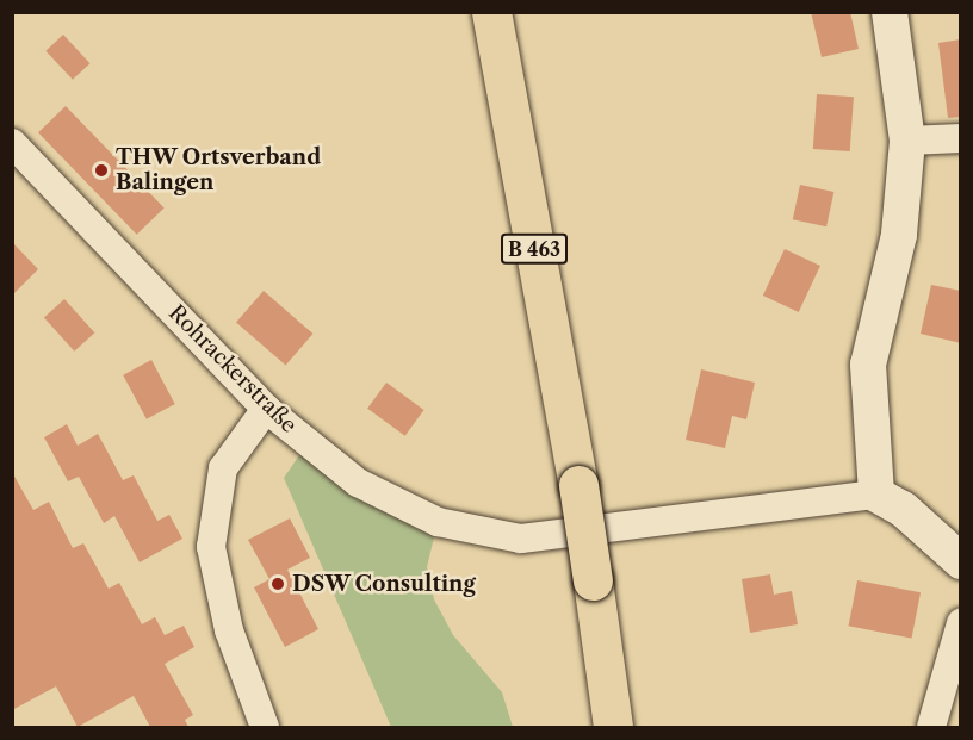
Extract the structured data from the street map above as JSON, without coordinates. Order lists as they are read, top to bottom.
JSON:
{
  "streets": {
    "highway": ["B 463"],
    "street": ["Rohrackerstraße"]
  },
  "places": ["THW Ortsverband Balingen", "DSW Consulting"]
}
